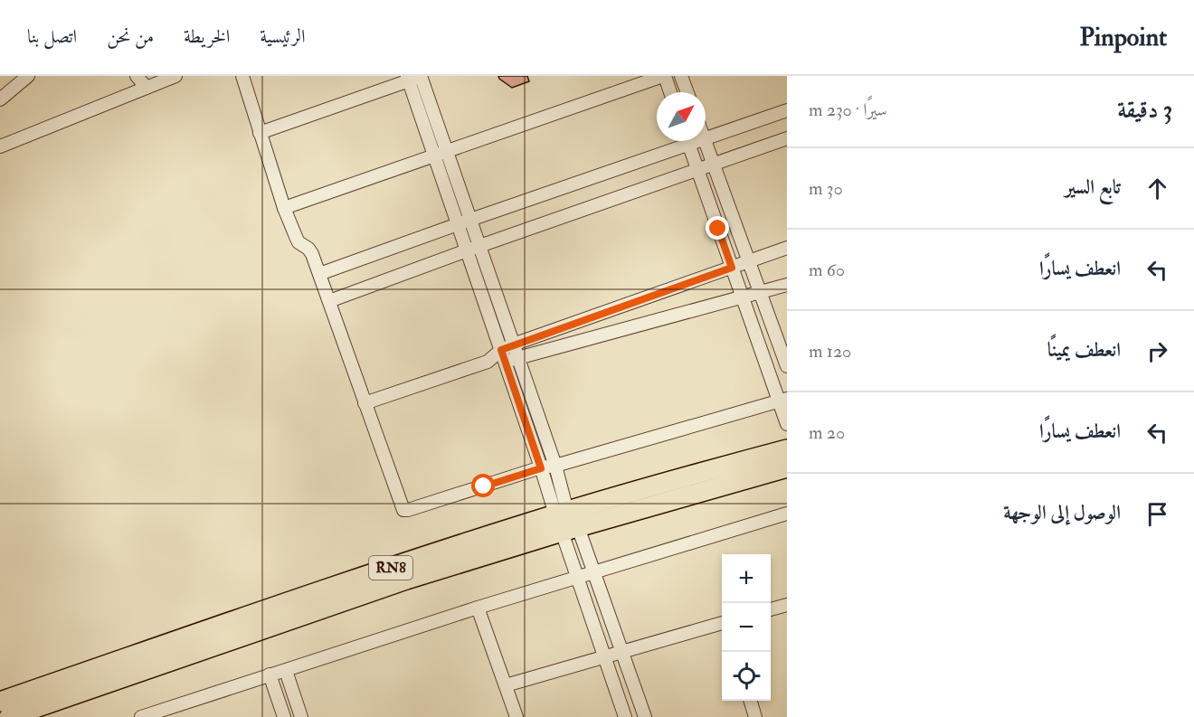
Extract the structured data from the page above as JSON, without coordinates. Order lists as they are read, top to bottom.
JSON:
{
  "streets": {
    "main road": ["RN8"]
  },
  "north": "top right",
  "page": {
    "header": "Pinpoint",
    "nav": [
      "الرئيسية",
      "الخريطة",
      "من نحن",
      "اتصل بنا"
    ],
    "heading": ["3 دقيقة", "سيرًا · 230 m"],
    "list": [
      ["تابع السير", "30 m"],
      ["انعطف يسارًا", "60 m"],
      ["انعطف يمينًا", "120 m"],
      ["انعطف يسارًا", "20 m"],
      "الوصول إلى الوجهة"
    ],
    "map_buttons": ["+", "−"]
  }
}
